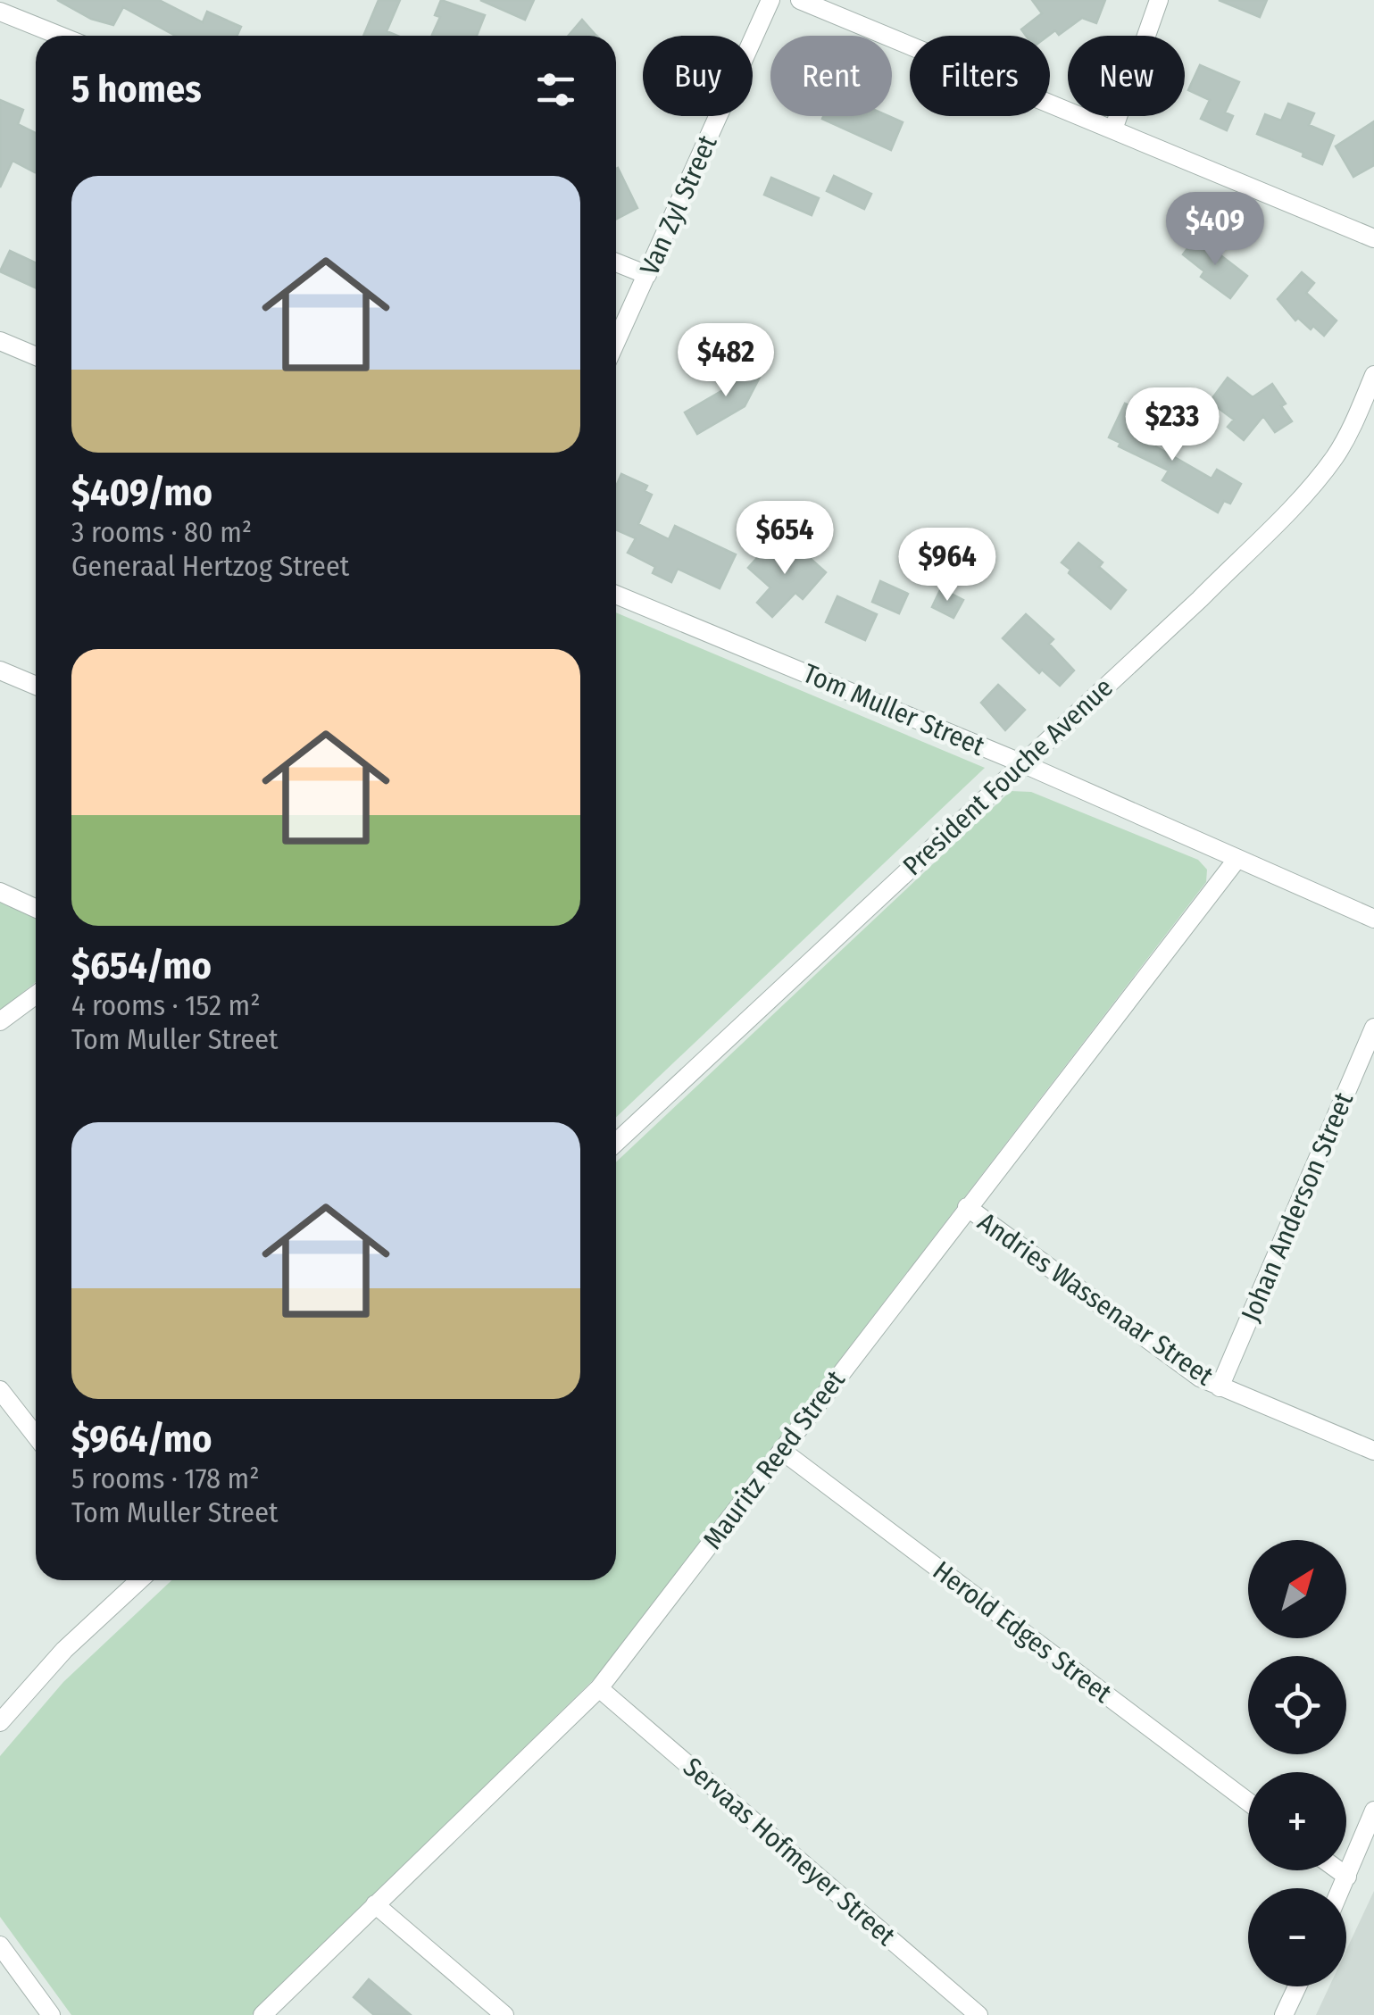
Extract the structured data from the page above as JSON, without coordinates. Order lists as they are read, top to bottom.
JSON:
{
  "streets": {
    "street": [
      "Van Zyl Street",
      "Tom Muller Street",
      "President Fouche Avenue",
      "Johan Anderson Street",
      "Andries Wassenaar Street",
      "Mauritz Reed Street",
      "Herold Edges Street",
      "Servaas Hofmeyer Street"
    ]
  },
  "crossings": [
    ["Tom Muller Street", "President Fouche Avenue"],
    ["Tom Muller Street", "Mauritz Reed Street"],
    ["Johan Anderson Street", "Andries Wassenaar Street"],
    ["Andries Wassenaar Street", "Mauritz Reed Street"],
    ["Mauritz Reed Street", "Herold Edges Street"],
    ["Mauritz Reed Street", "Servaas Hofmeyer Street"]
  ],
  "north": "top right",
  "page": {
    "chip": [
      "Buy",
      "Rent",
      "Filters",
      "New"
    ],
    "heading": "5 homes",
    "list": [
      {
        "name": "$409/mo",
        "note": "3 rooms · 80 m² · Generaal Hertzog Street"
      },
      {
        "name": "$654/mo",
        "note": "4 rooms · 152 m² · Tom Muller Street"
      },
      {
        "name": "$964/mo",
        "note": "5 rooms · 178 m² · Tom Muller Street"
      }
    ],
    "price": [
      "$409",
      "$482",
      "$233",
      "$654",
      "$964"
    ],
    "map_buttons": ["+", "−"]
  }
}
